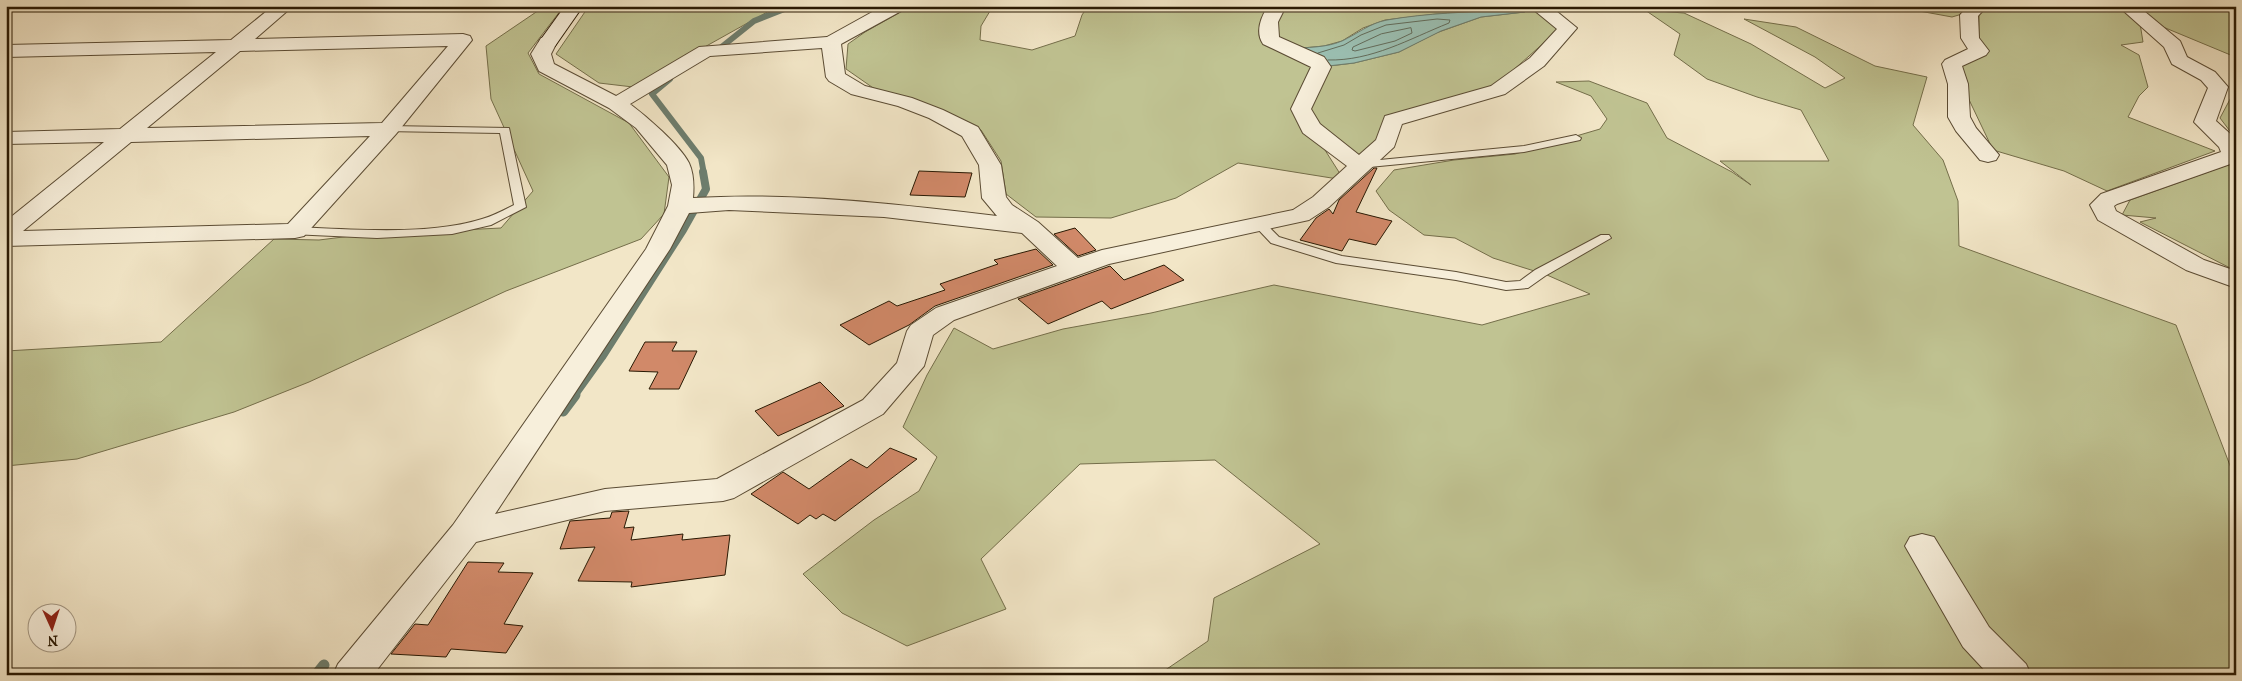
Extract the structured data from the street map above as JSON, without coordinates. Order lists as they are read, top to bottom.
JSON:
{
  "north": "bottom"
}
